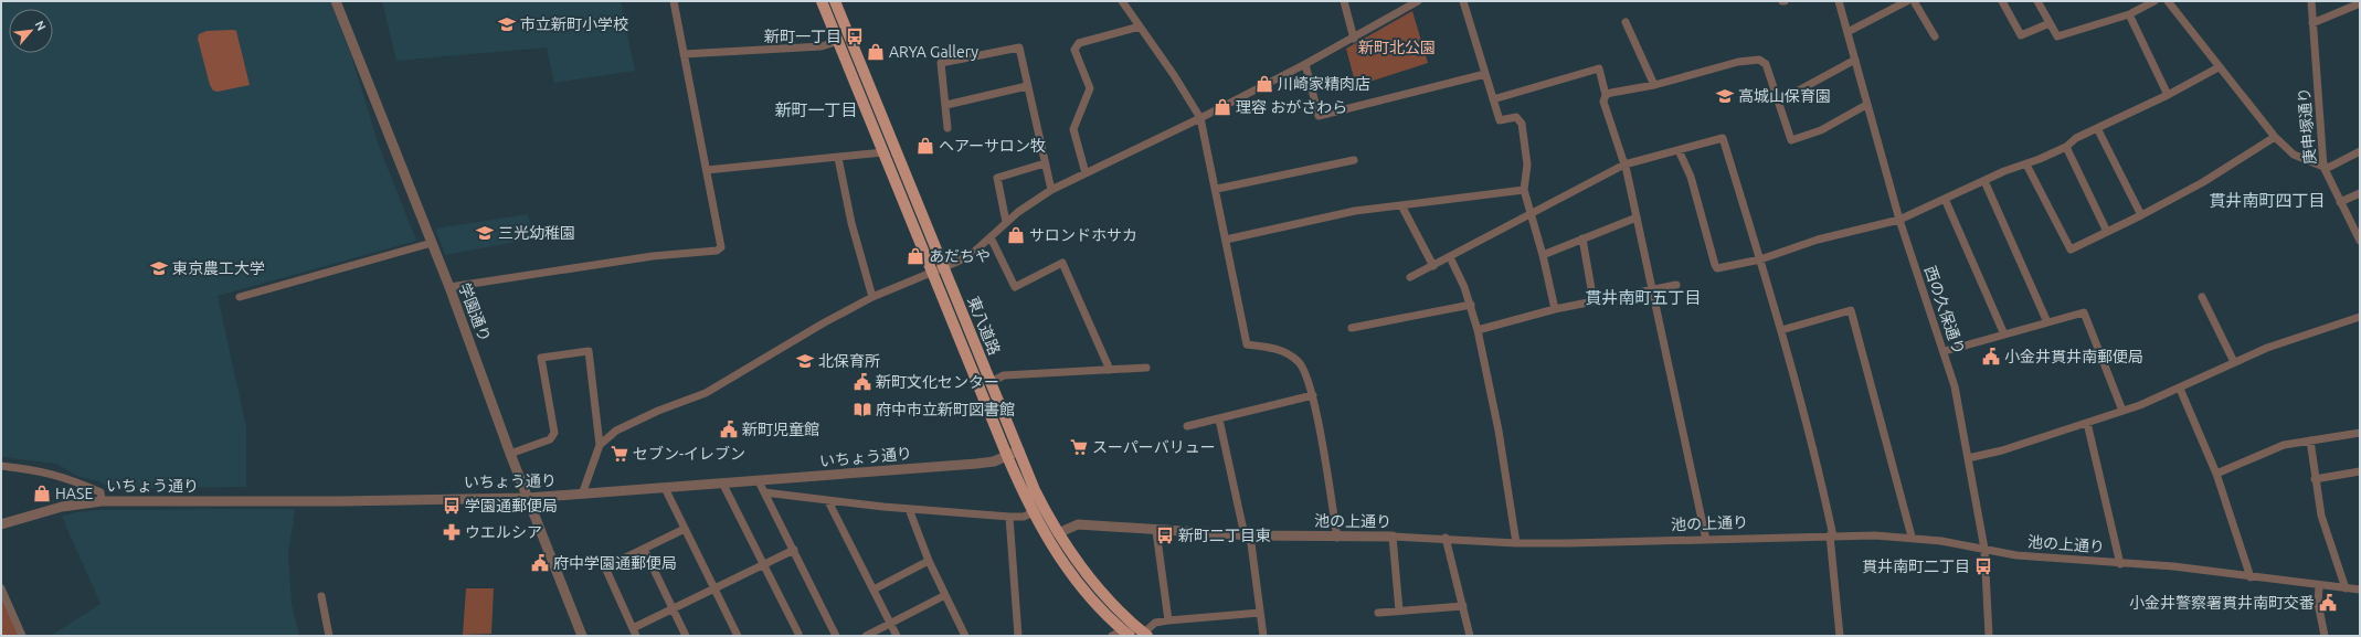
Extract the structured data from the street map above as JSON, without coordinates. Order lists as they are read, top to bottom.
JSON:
{
  "streets": {
    "main road": ["東八道路"],
    "street": [
      "庚申塚通り",
      "西の久保通り",
      "学園通り",
      "いちょう通り",
      "池の上通り"
    ]
  },
  "crossings": [
    ["西の久保通り", "池の上通り"],
    ["学園通り", "いちょう通り"],
    ["東八道路", "いちょう通り"],
    ["東八道路", "池の上通り"]
  ],
  "districts": ["新町一丁目", "貫井南町四丁目", "貫井南町五丁目"],
  "parks": ["新町北公園"],
  "places": {
    "school or university": [
      "市立新町小学校",
      "高城山保育園",
      "三光幼稚園",
      "東京農工大学",
      "北保育所"
    ],
    "bus stop": [
      "新町一丁目",
      "学園通郵便局",
      "新町二丁目東",
      "貫井南町二丁目"
    ],
    "shop": [
      "ARYA Gallery",
      "川崎家精肉店",
      "理容 おがさわら",
      "ヘアーサロン牧",
      "サロンドホサカ",
      "あだちや",
      "HASE"
    ],
    "public building": [
      "小金井貫井南郵便局",
      "新町文化センター",
      "新町児童館",
      "府中学園通郵便局",
      "小金井警察署貫井南町交番"
    ],
    "library": ["府中市立新町図書館"],
    "supermarket": ["スーパーバリュー", "セブン-イレブン"],
    "pharmacy": ["ウエルシア"]
  },
  "north": "top right"
}
